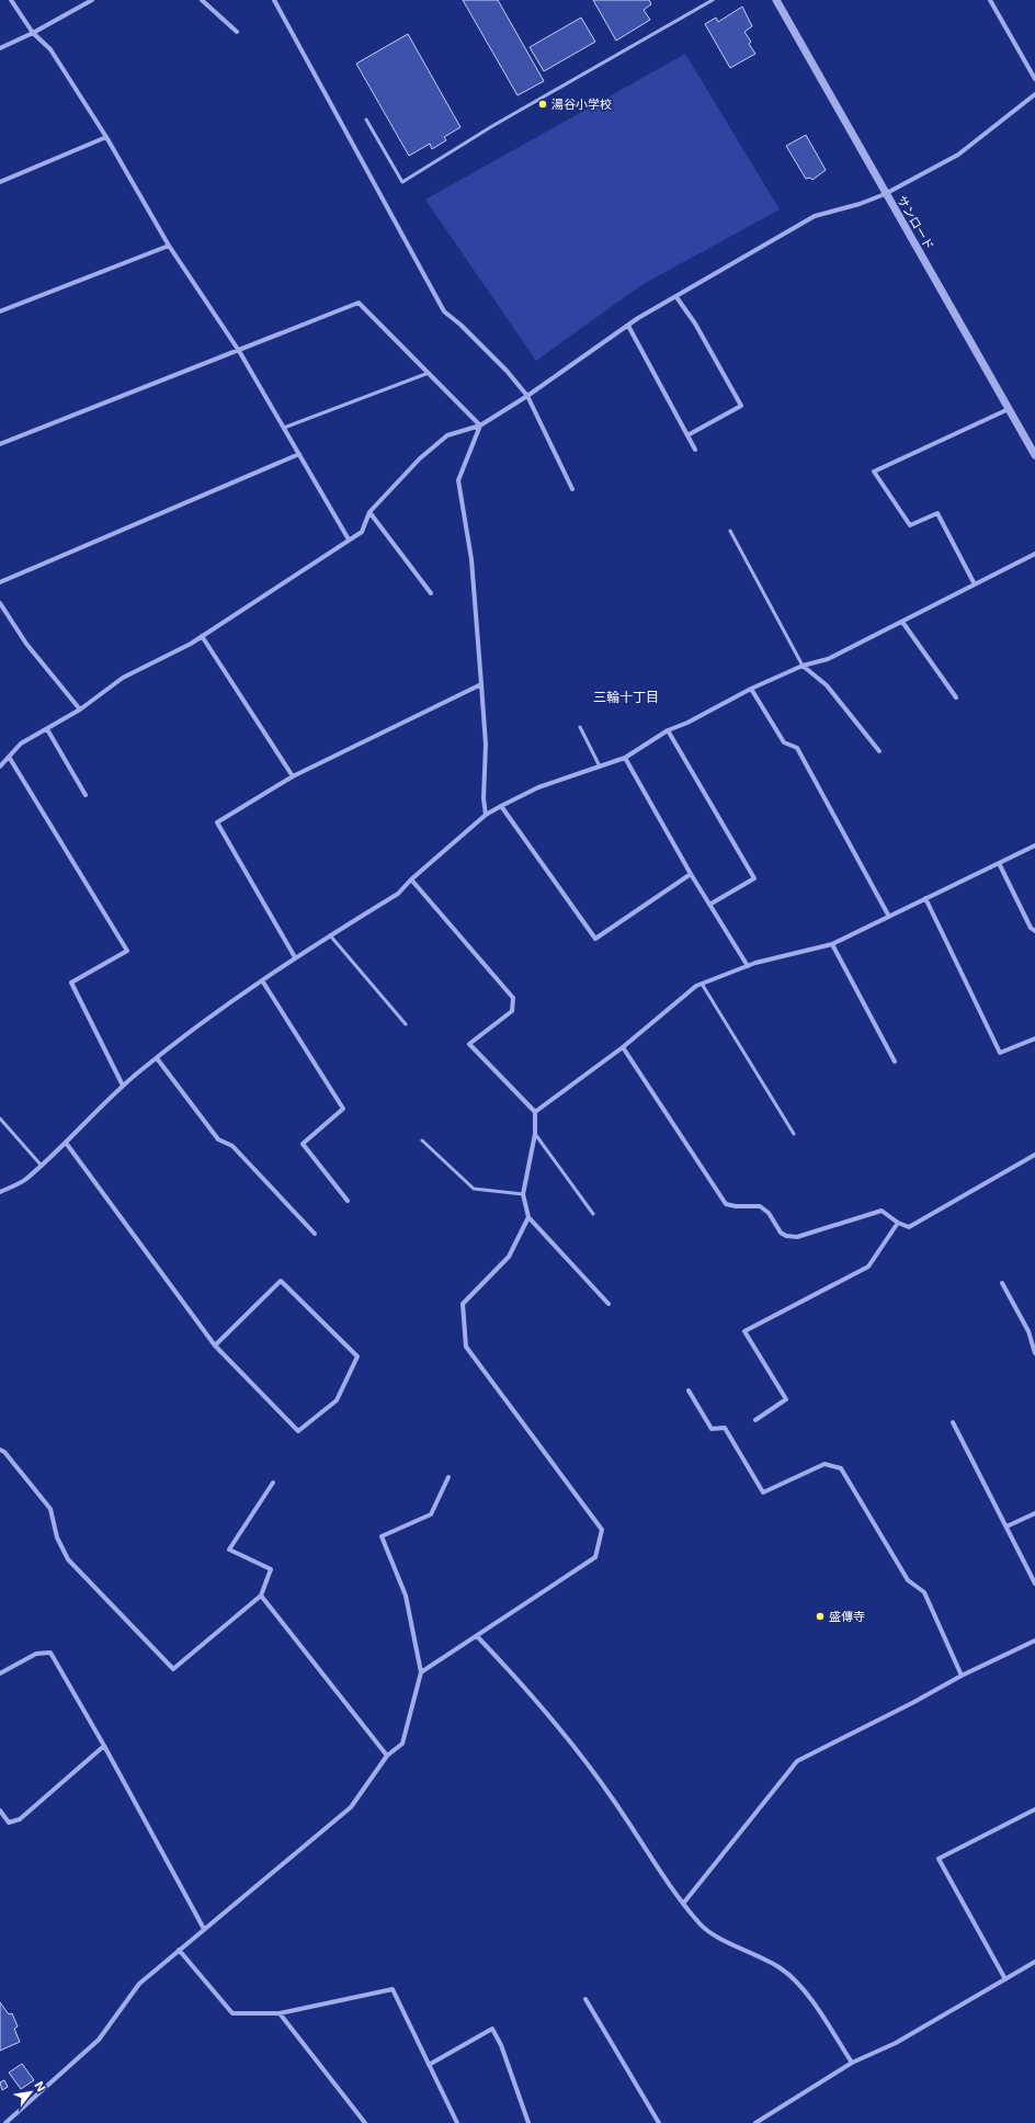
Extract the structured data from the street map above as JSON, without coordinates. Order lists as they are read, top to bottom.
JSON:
{
  "streets": {
    "street": ["サンロード"]
  },
  "districts": ["三輪十丁目"],
  "places": ["湯谷小学校", "盛傳寺"],
  "north": "top right"
}
